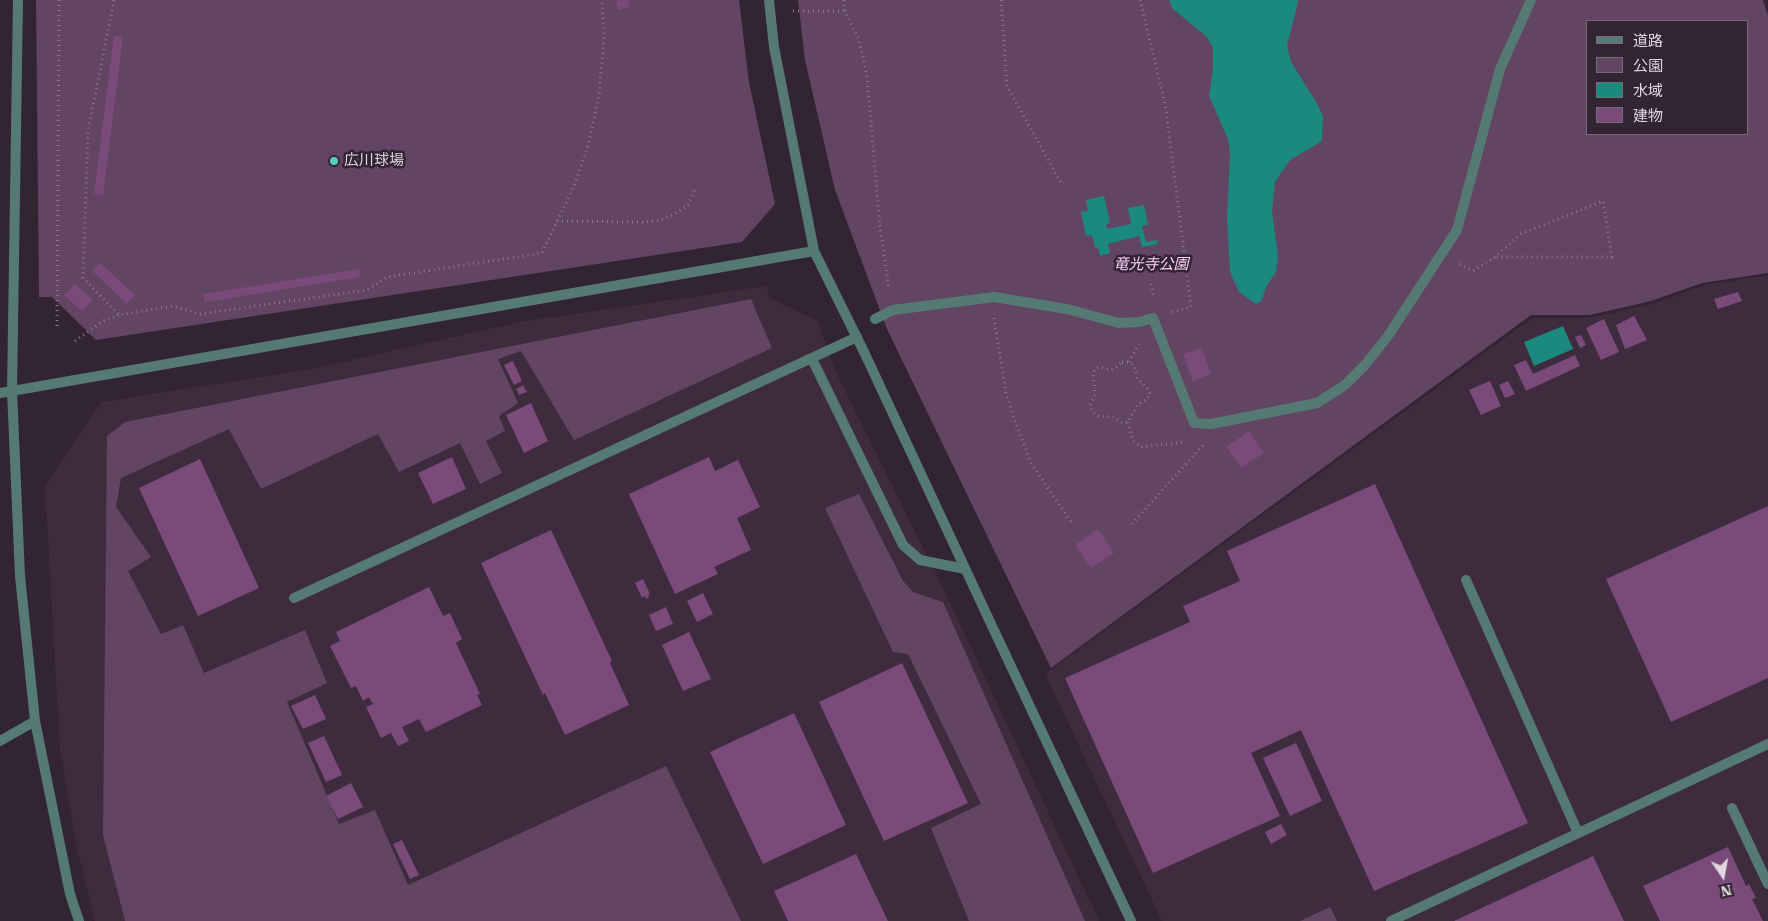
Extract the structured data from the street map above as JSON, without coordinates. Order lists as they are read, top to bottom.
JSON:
{
  "parks": ["竜光寺公園"],
  "places": ["広川球場"],
  "legend": [
    "道路",
    "公園",
    "水域",
    "建物"
  ],
  "north": "bottom"
}
